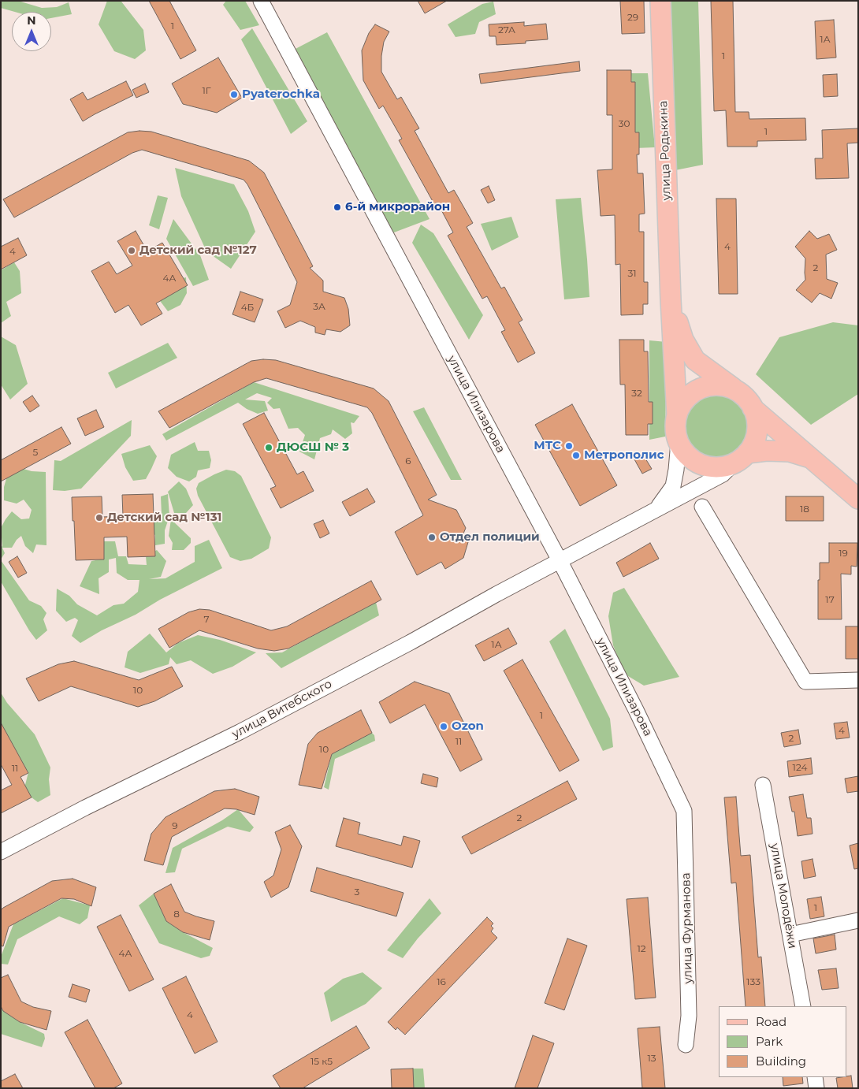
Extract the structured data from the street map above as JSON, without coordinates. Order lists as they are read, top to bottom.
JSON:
{
  "streets": {
    "main road": ["улица Родькина"],
    "street": [
      "улица Илизарова",
      "улица Витебского",
      "улица Молодёжи",
      "улица Фурманова"
    ]
  },
  "crossings": [
    ["улица Илизарова", "улица Витебского"],
    ["улица Илизарова", "улица Фурманова"]
  ],
  "places": [
    "Pyaterochka",
    "6-й микрорайон",
    "Детский сад №127",
    "МТС",
    "ДЮСШ № 3",
    "Метрополис",
    "Детский сад №131",
    "Отдел полиции",
    "Ozon"
  ],
  "house_numbers": [
    "29",
    "1",
    "27А",
    "1А",
    "1",
    "1Г",
    "30",
    "1",
    "4",
    "4",
    "2",
    "31",
    "4А",
    "3А",
    "4Б",
    "32",
    "5",
    "6",
    "18",
    "19",
    "17",
    "7",
    "1А",
    "10",
    "1",
    "4",
    "2",
    "11",
    "10",
    "124",
    "11",
    "2",
    "9",
    "3",
    "1",
    "8",
    "12",
    "4А",
    "16",
    "133",
    "4",
    "13",
    "15 к5"
  ],
  "legend": ["Road", "Park", "Building"],
  "north": "top"
}
